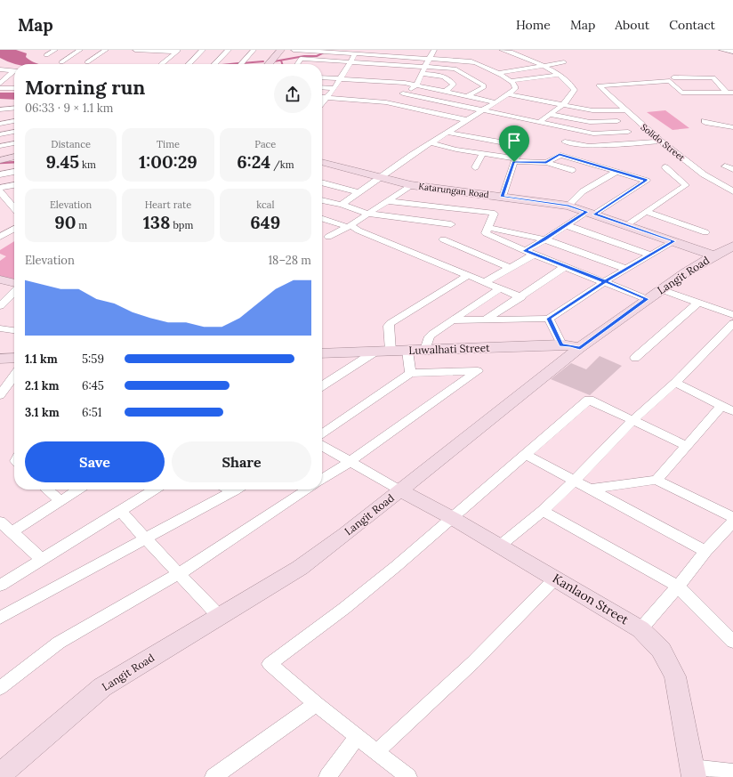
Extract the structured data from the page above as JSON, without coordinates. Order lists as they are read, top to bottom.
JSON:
{
  "streets": {
    "street": [
      "Solido Street",
      "Katarungan Road",
      "Langit Road",
      "Luwalhati Street",
      "Kanlaon Street"
    ]
  },
  "crossings": [
    ["Katarungan Road", "Langit Road"],
    ["Langit Road", "Luwalhati Street"],
    ["Langit Road", "Kanlaon Street"]
  ],
  "page": {
    "header": "Map",
    "nav": [
      "Home",
      "Map",
      "About",
      "Contact"
    ],
    "heading": ["Morning run", "06:33 · 9 × 1.1 km"],
    "stats": [
      ["Distance", "9.45 km"],
      ["Time", "1:00:29"],
      ["Pace", "6:24 /km"],
      ["Elevation", "90 m"],
      ["Heart rate", "138 bpm"],
      ["kcal", "649"]
    ],
    "chart": ["Elevation", "18–28 m"],
    "list": [
      {
        "name": "1.1 km",
        "note": "5:59"
      },
      {
        "name": "2.1 km",
        "note": "6:45"
      },
      {
        "name": "3.1 km",
        "note": "6:51"
      }
    ],
    "buttons": ["Save", "Share"]
  }
}
